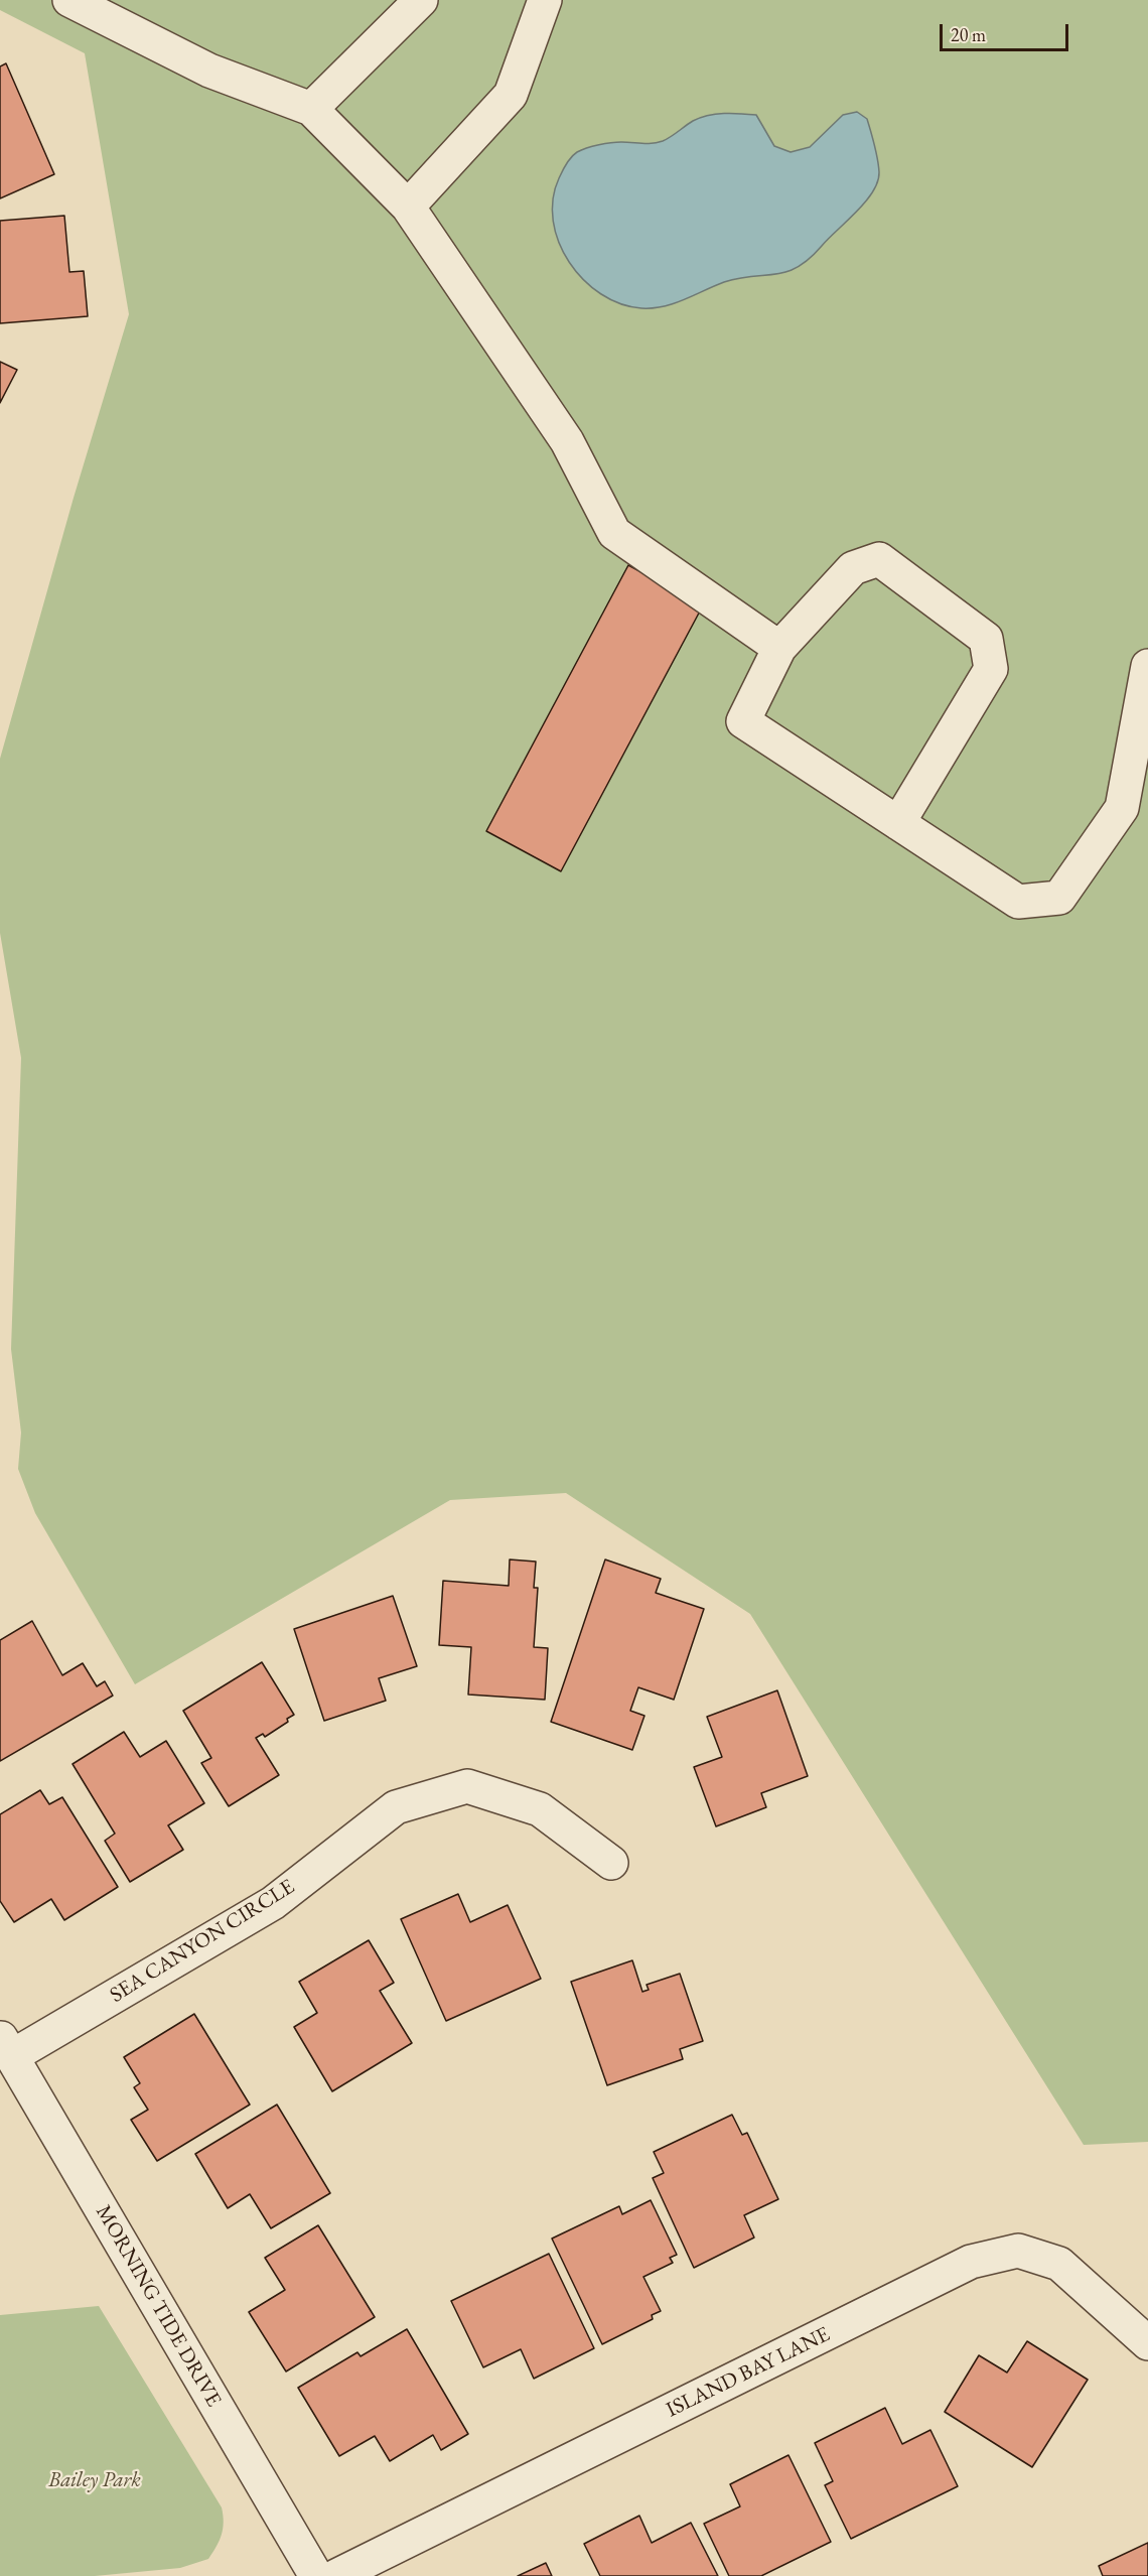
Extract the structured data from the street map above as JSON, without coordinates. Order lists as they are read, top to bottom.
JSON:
{
  "streets": {
    "street": ["SEA CANYON CIRCLE", "MORNING TIDE DRIVE", "ISLAND BAY LANE"]
  },
  "crossings": [
    ["SEA CANYON CIRCLE", "MORNING TIDE DRIVE"]
  ],
  "parks": ["Bailey Park"],
  "scale_bar": "20 m"
}
